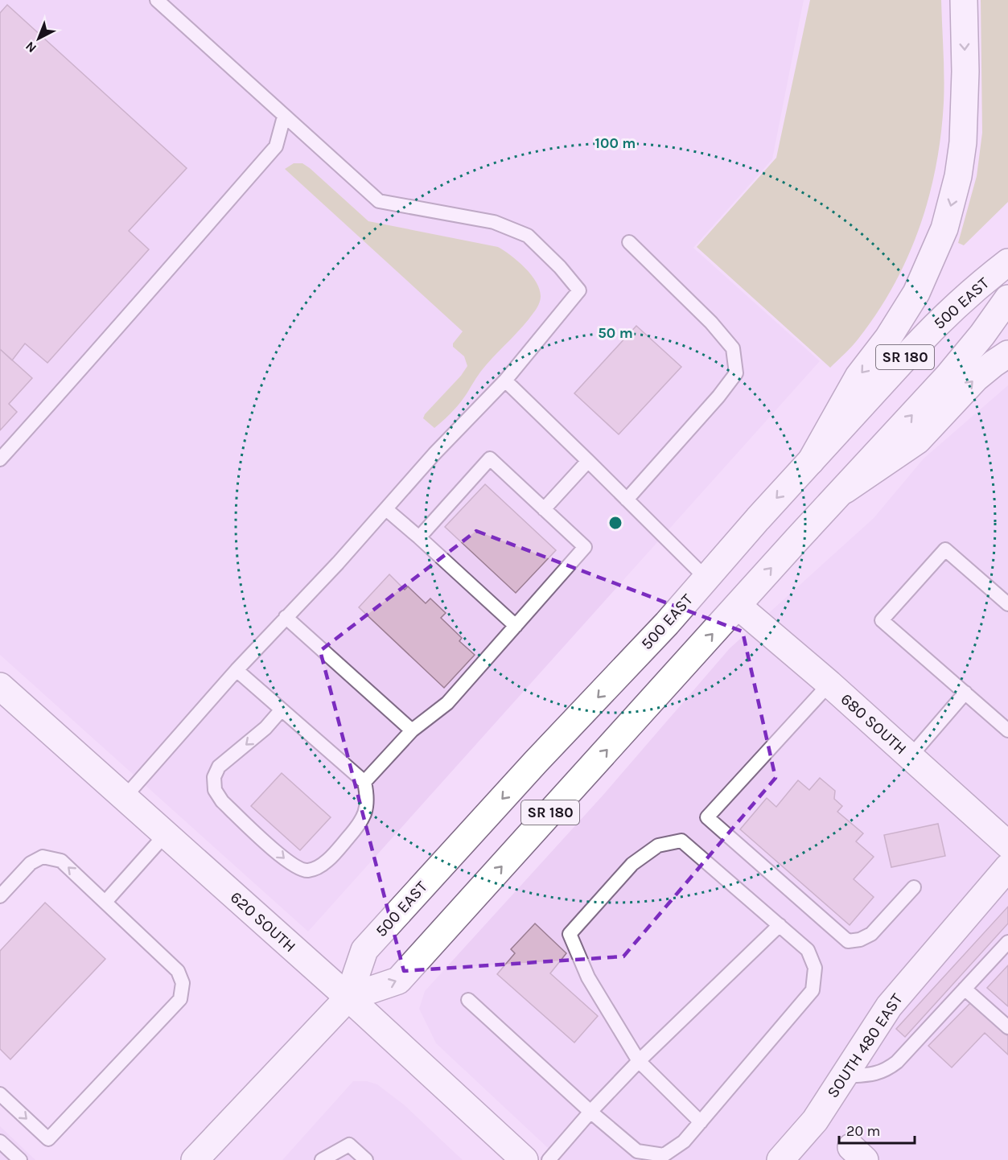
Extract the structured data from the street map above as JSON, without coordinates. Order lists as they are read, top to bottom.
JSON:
{
  "streets": {
    "main road": [
      "500 EAST",
      "SR 180",
      "680 SOUTH",
      "620 SOUTH",
      "SOUTH 480 EAST"
    ]
  },
  "crossings": [
    ["500 EAST", "680 SOUTH"],
    ["500 EAST", "620 SOUTH"]
  ],
  "scale_bar": "20 m",
  "north": "bottom left",
  "rings": ["100 m", "50 m"]
}
